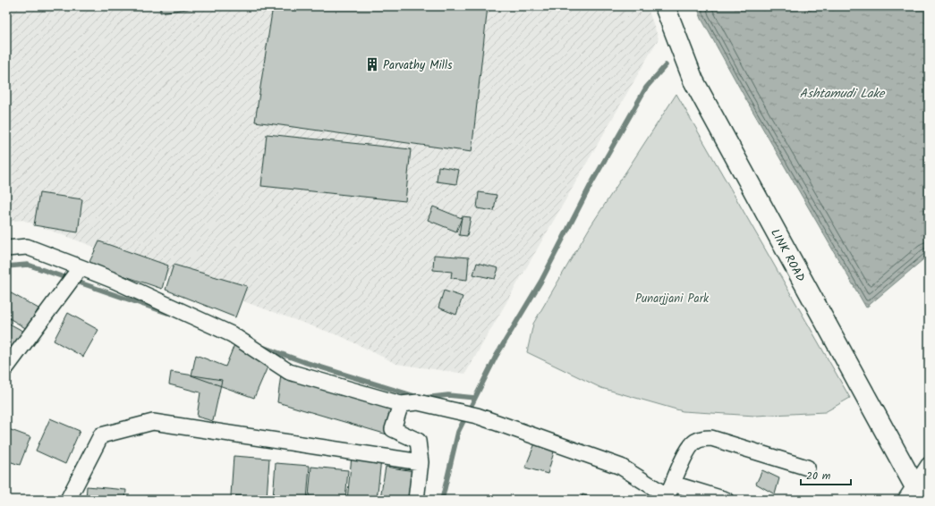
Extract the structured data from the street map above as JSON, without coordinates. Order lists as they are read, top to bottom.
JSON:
{
  "streets": {
    "main road": ["LINK ROAD"]
  },
  "water": ["Ashtamudi Lake"],
  "parks": ["Punarjjani Park"],
  "places": {
    "building": ["Parvathy Mills"]
  },
  "scale_bar": "20 m"
}
